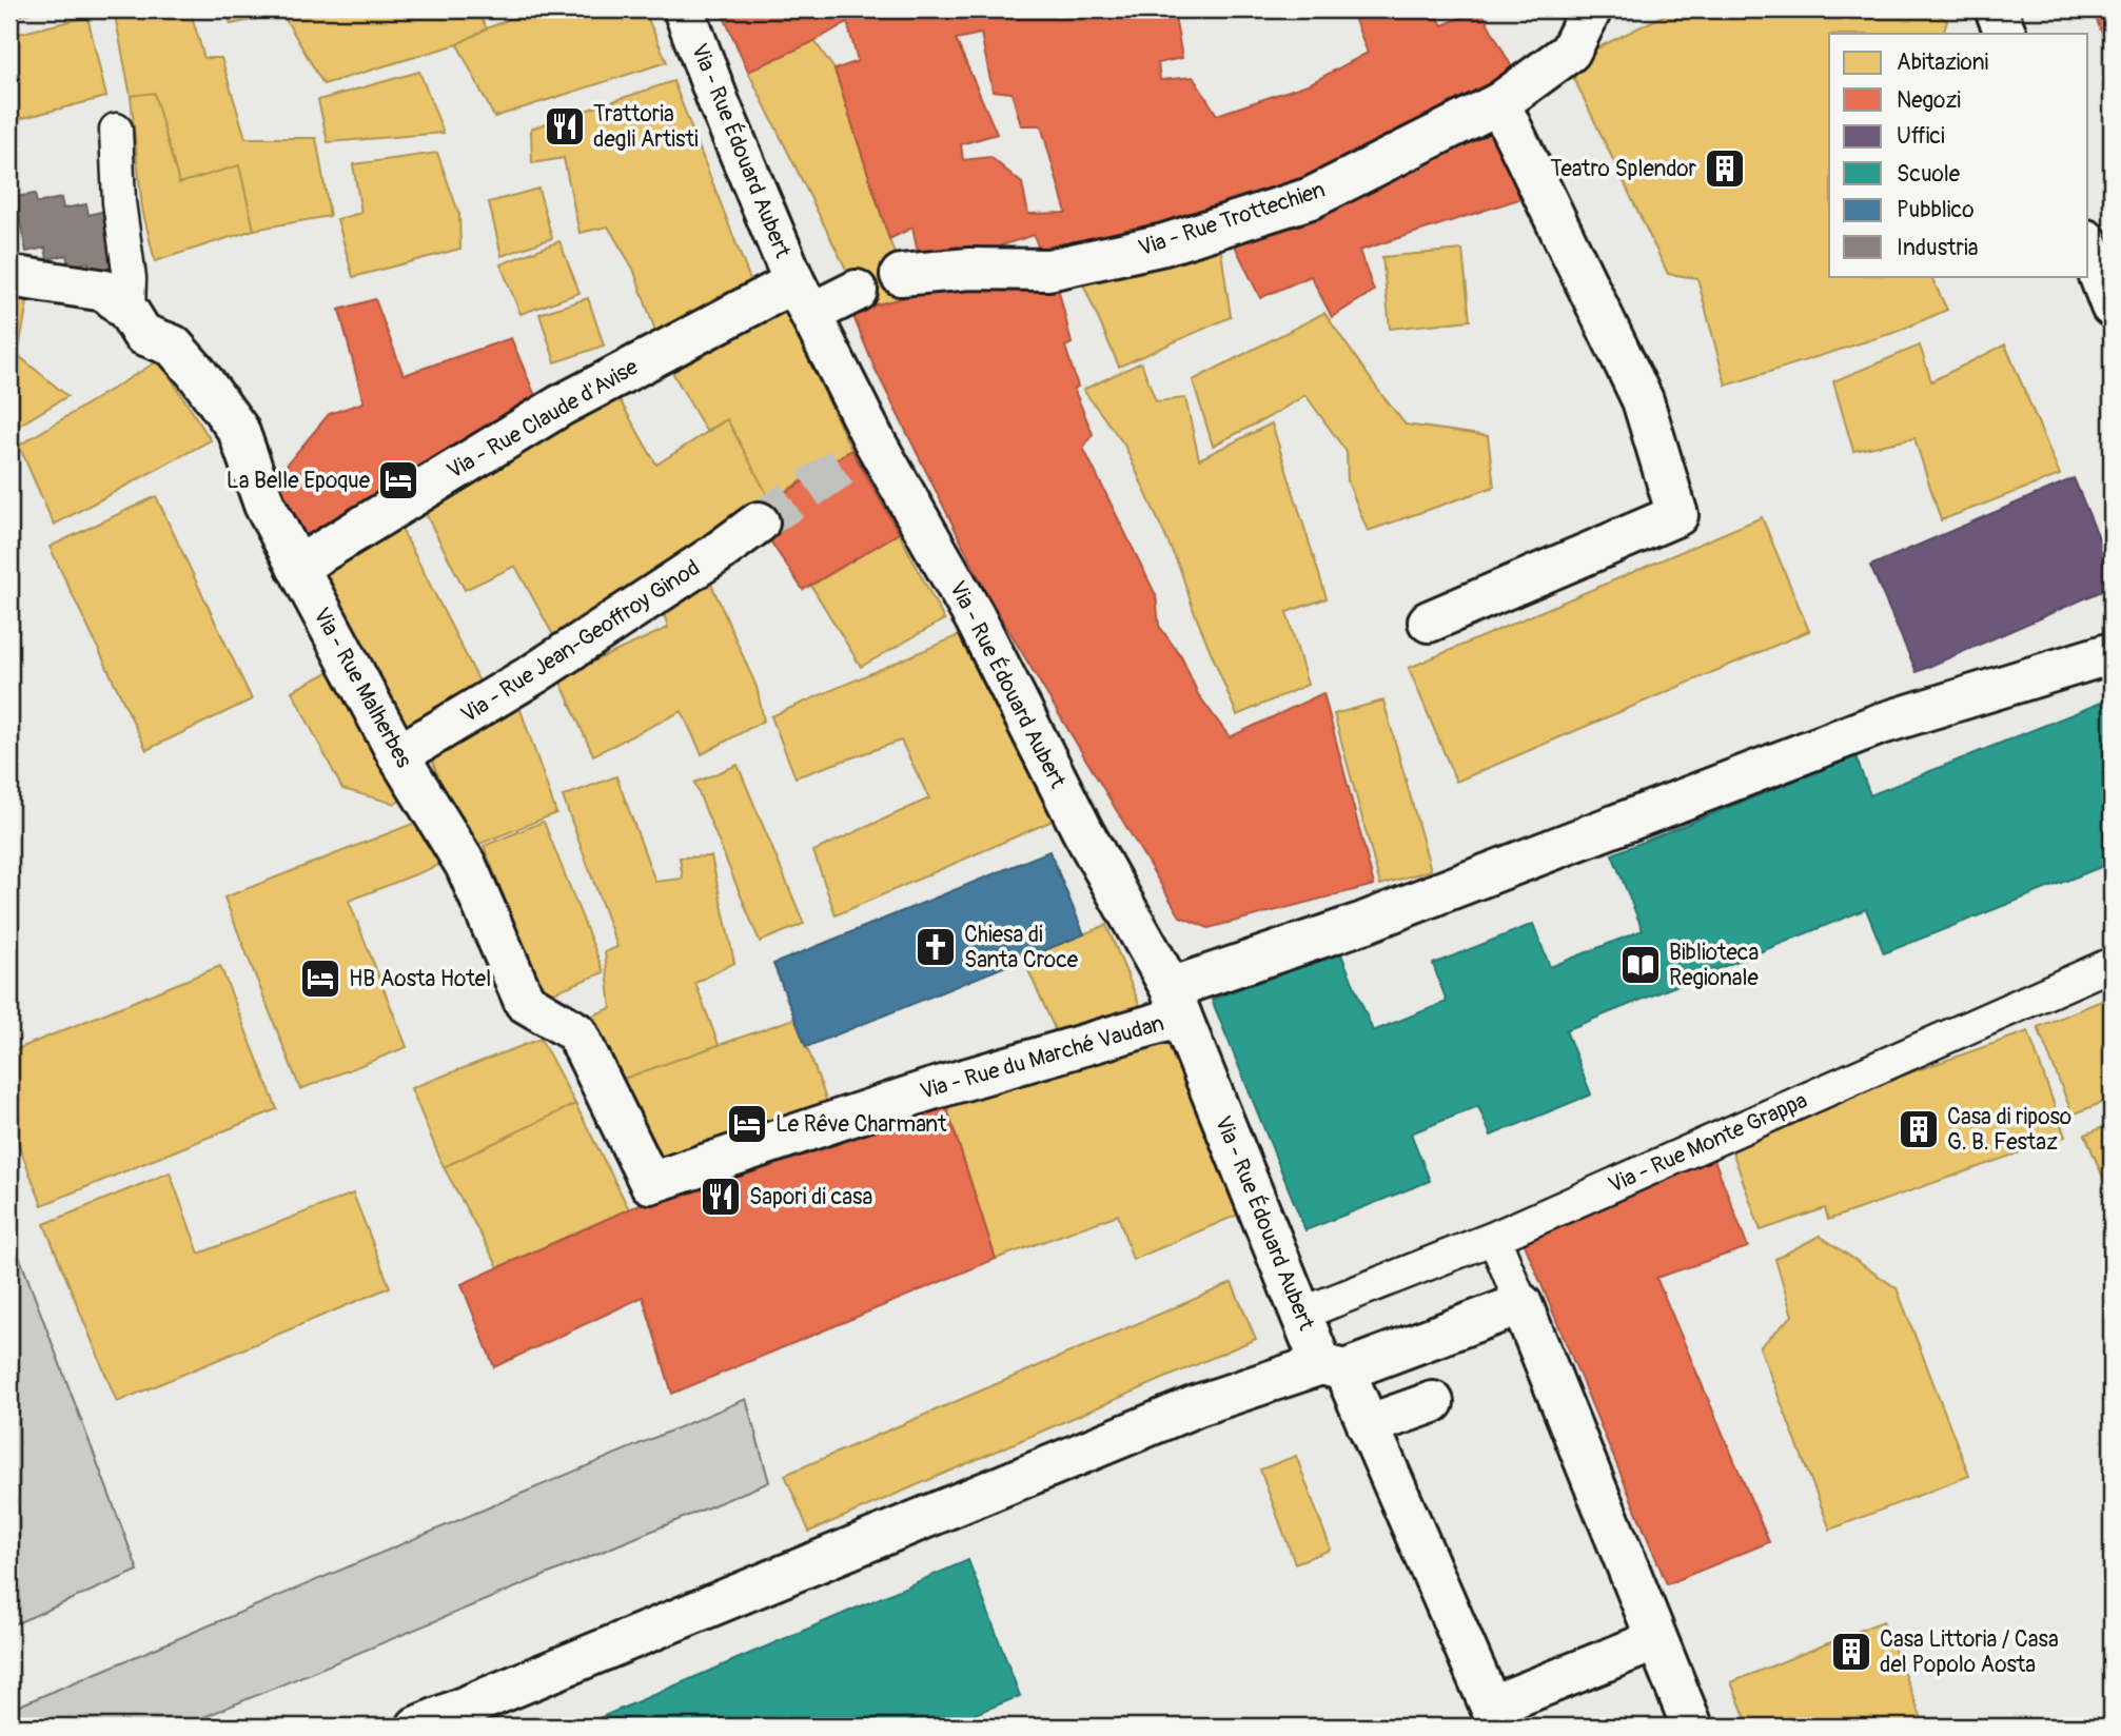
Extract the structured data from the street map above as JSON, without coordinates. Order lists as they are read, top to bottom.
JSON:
{
  "streets": {
    "street": [
      "Via - Rue Édouard Aubert",
      "Via - Rue Trottechien",
      "Via - Rue Claude d'Avise",
      "Via - Rue Jean-Geoffroy Ginod",
      "Via - Rue Malherbes",
      "Via - Rue du Marché Vaudan"
    ],
    "lane": ["Via - Rue Monte Grappa"]
  },
  "crossings": [
    ["Via - Rue Édouard Aubert", "Via - Rue Claude d'Avise"],
    ["Via - Rue Édouard Aubert", "Via - Rue du Marché Vaudan"],
    ["Via - Rue Édouard Aubert", "Via - Rue Monte Grappa"],
    ["Via - Rue Claude d'Avise", "Via - Rue Malherbes"],
    ["Via - Rue Jean-Geoffroy Ginod", "Via - Rue Malherbes"],
    ["Via - Rue Malherbes", "Via - Rue du Marché Vaudan"]
  ],
  "places": {
    "restaurant": ["Trattoria degli Artisti", "Sapori di casa"],
    "building": ["Teatro Splendor", "Casa di riposo G. B. Festaz", "Casa Littoria / Casa del Popolo Aosta"],
    "hotel": ["La Belle Epoque", "HB Aosta Hotel", "Le Rêve Charmant"],
    "church": ["Chiesa di Santa Croce"],
    "library": ["Biblioteca Regionale"]
  },
  "legend": [
    "Abitazioni",
    "Negozi",
    "Uffici",
    "Scuole",
    "Pubblico",
    "Industria"
  ]
}
